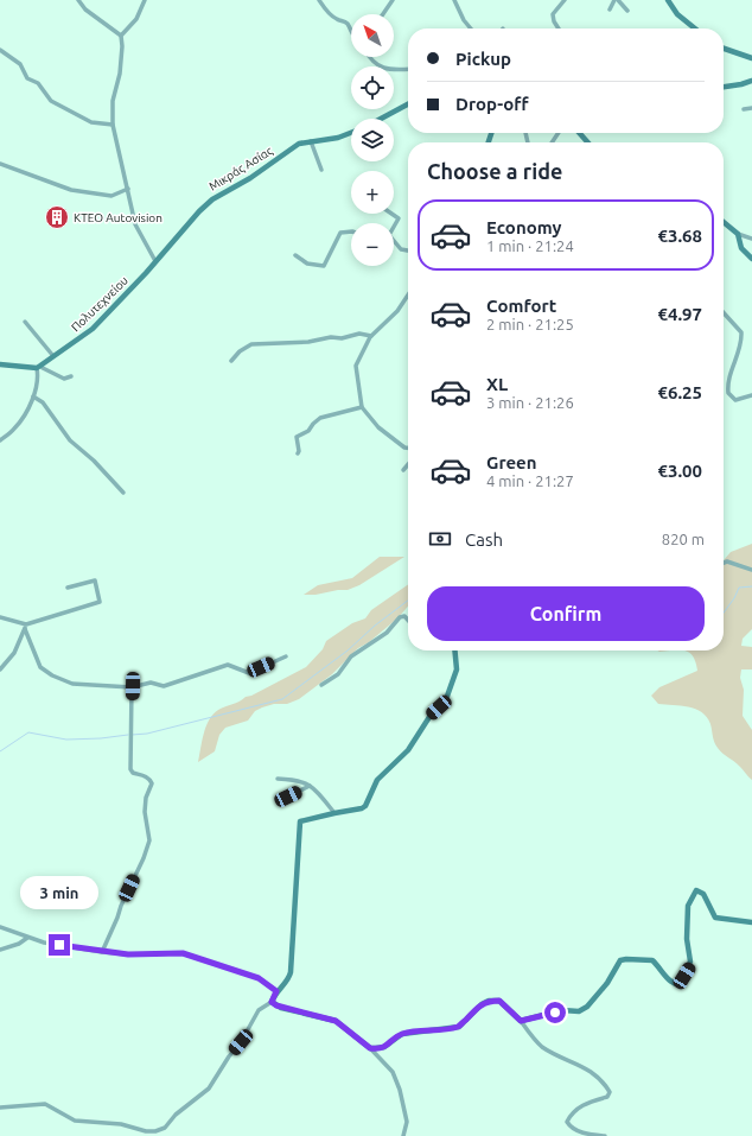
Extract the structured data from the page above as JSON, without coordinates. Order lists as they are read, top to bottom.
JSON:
{
  "streets": {
    "street": ["Μικράς Ασίας", "Πολυτεχνείου"]
  },
  "crossings": [
    ["Μικράς Ασίας", "Πολυτεχνείου"]
  ],
  "places": {
    "building": ["KTEO Autovision"]
  },
  "north": "top left",
  "page": {
    "map_buttons": ["+", "−"],
    "banner": ["Pickup", "Drop-off"],
    "heading": "Choose a ride",
    "list": [
      {
        "name": "Economy",
        "note": "1 min · 21:24",
        "value": "€3.68"
      },
      {
        "name": "Comfort",
        "note": "2 min · 21:25",
        "value": "€4.97"
      },
      {
        "name": "XL",
        "note": "3 min · 21:26",
        "value": "€6.25"
      },
      {
        "name": "Green",
        "note": "4 min · 21:27",
        "value": "€3.00"
      }
    ],
    "pay": ["Cash", "820 m"],
    "buttons": "Confirm",
    "bubble": "3 min"
  }
}
